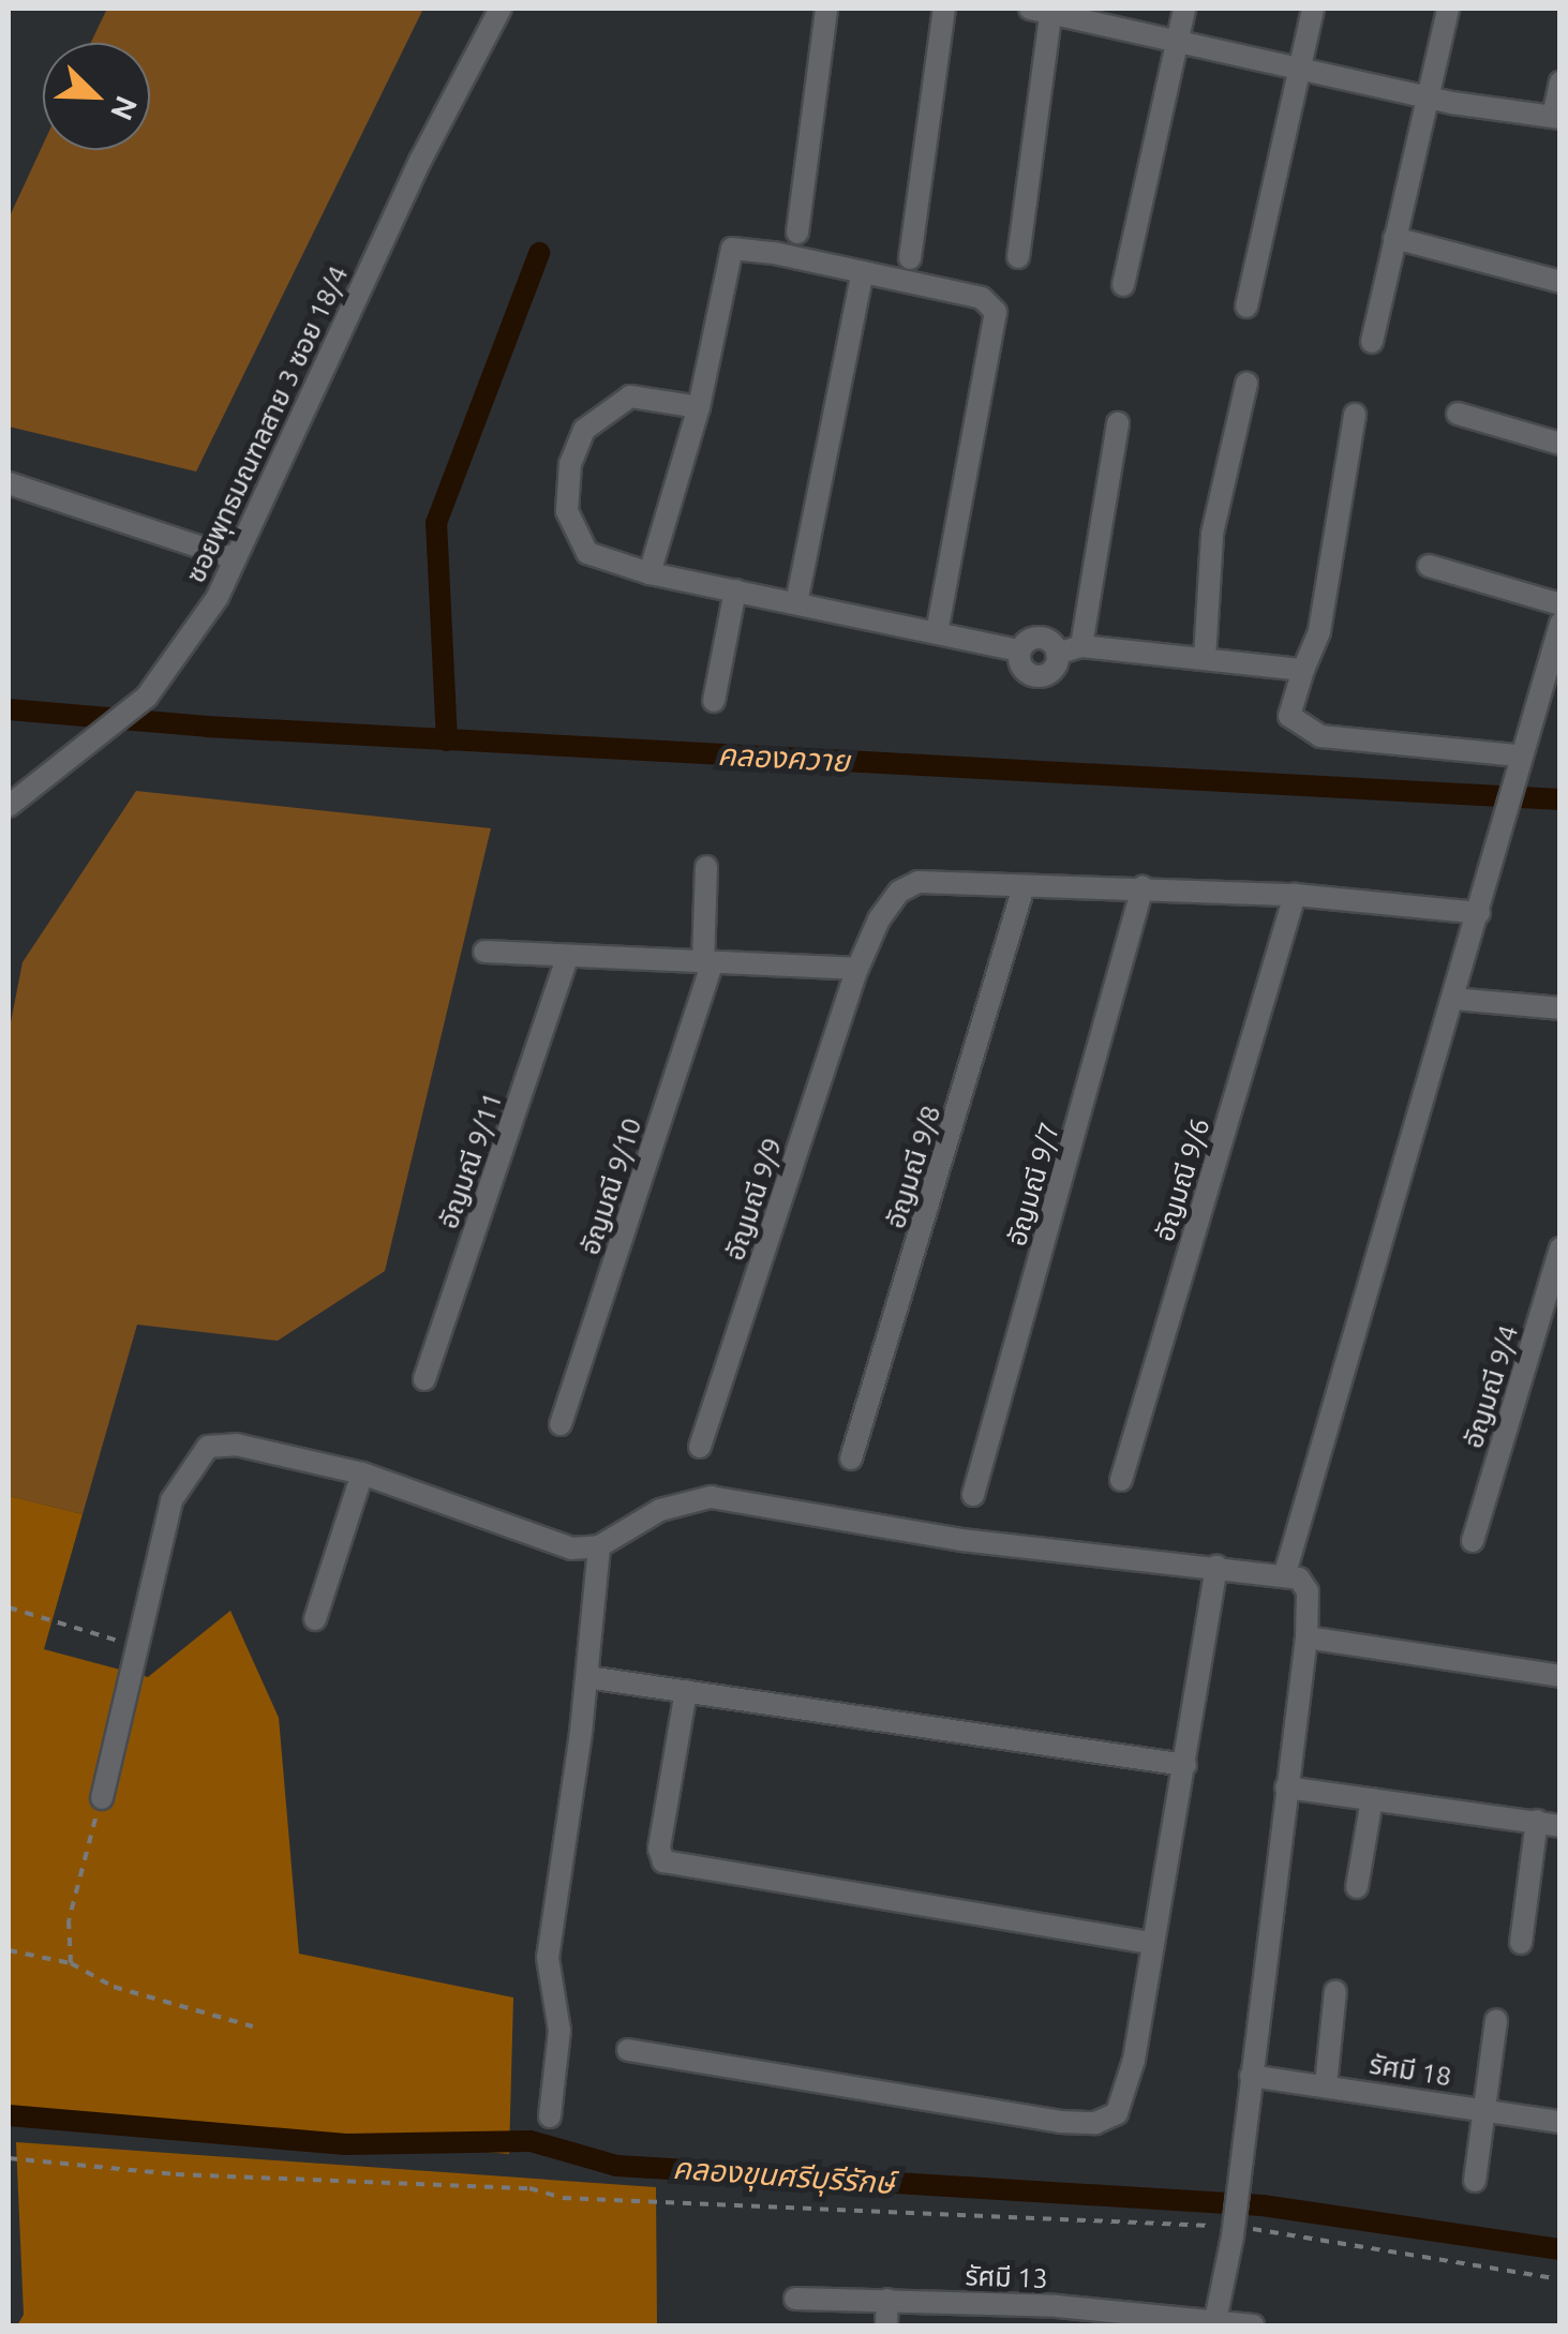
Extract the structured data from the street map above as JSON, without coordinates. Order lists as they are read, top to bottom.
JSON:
{
  "streets": {
    "street": [
      "ซอยพุทธมณฑลสาย 3 ซอย 18/4",
      "อัญมณี 9/11",
      "อัญมณี 9/8",
      "อัญมณี 9/6",
      "อัญมณี 9/7",
      "อัญมณี 9/10",
      "อัญมณี 9/9",
      "อัญมณี 9/4",
      "รัศมี 18",
      "รัศมี 13"
    ]
  },
  "crossings": [
    ["อัญมณี 9/8", "อัญมณี 9/9"],
    ["อัญมณี 9/6", "อัญมณี 9/9"],
    ["อัญมณี 9/7", "อัญมณี 9/9"]
  ],
  "water": ["คลองควาย", "คลองขุนศรีบุรีรักษ์"],
  "north": "bottom right"
}
